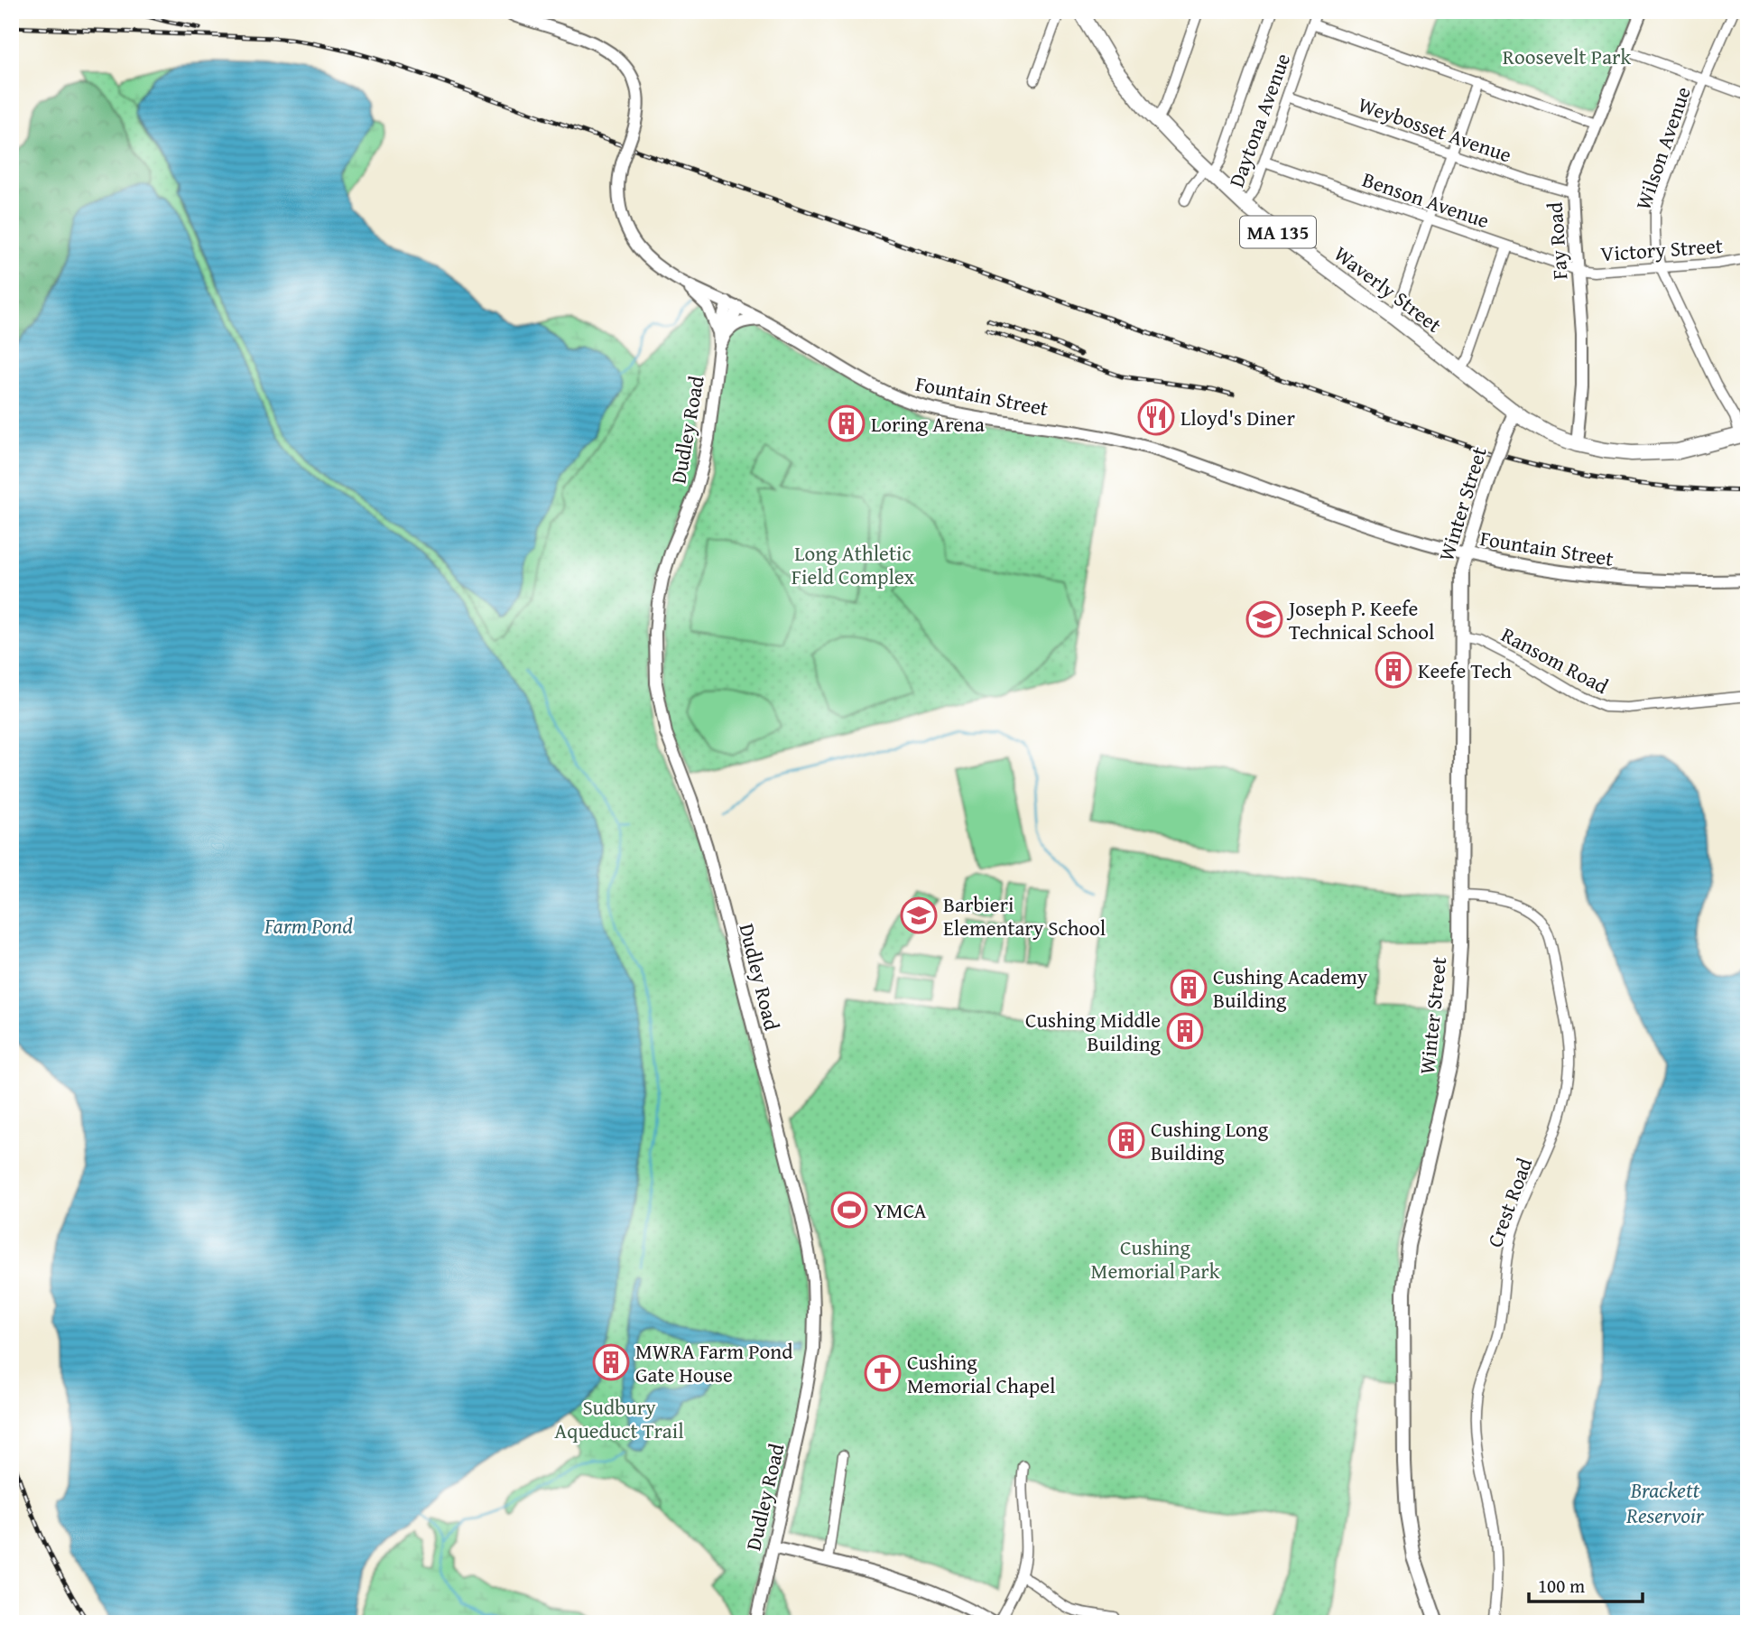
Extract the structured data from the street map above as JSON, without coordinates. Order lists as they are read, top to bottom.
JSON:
{
  "streets": {
    "main road": ["MA 135", "Waverly Street", "Winter Street"],
    "street": [
      "Daytona Avenue",
      "Weybosset Avenue",
      "Wilson Avenue",
      "Benson Avenue",
      "Fay Road",
      "Victory Street",
      "Fountain Street",
      "Dudley Road",
      "Ransom Road",
      "Crest Road"
    ]
  },
  "crossings": [
    ["Daytona Avenue", "Weybosset Avenue"],
    ["Daytona Avenue", "Benson Avenue"],
    ["Daytona Avenue", "Waverly Street"],
    ["Weybosset Avenue", "Fay Road"],
    ["Wilson Avenue", "Victory Street"],
    ["Wilson Avenue", "Waverly Street"],
    ["Benson Avenue", "Fay Road"],
    ["Benson Avenue", "Victory Street"],
    ["Fay Road", "Victory Street"],
    ["Fay Road", "Waverly Street"],
    ["Waverly Street", "Winter Street"],
    ["Fountain Street", "Dudley Road"],
    ["Fountain Street", "Winter Street"],
    ["Winter Street", "Ransom Road"],
    ["Winter Street", "Crest Road"]
  ],
  "water": ["Farm Pond", "Brackett Reservoir"],
  "parks": [
    "Roosevelt Park",
    "Long Athletic Field Complex",
    "Cushing Memorial Park",
    "Sudbury Aqueduct Trail"
  ],
  "places": {
    "restaurant": ["Lloyd's Diner"],
    "building": [
      "Loring Arena",
      "Keefe Tech",
      "Cushing Academy Building",
      "Cushing Middle Building",
      "Cushing Long Building",
      "MWRA Farm Pond Gate House"
    ],
    "school or university": ["Joseph P. Keefe Technical School", "Barbieri Elementary School"],
    "sports": ["YMCA"],
    "church": ["Cushing Memorial Chapel"]
  },
  "scale_bar": "100 m"
}
